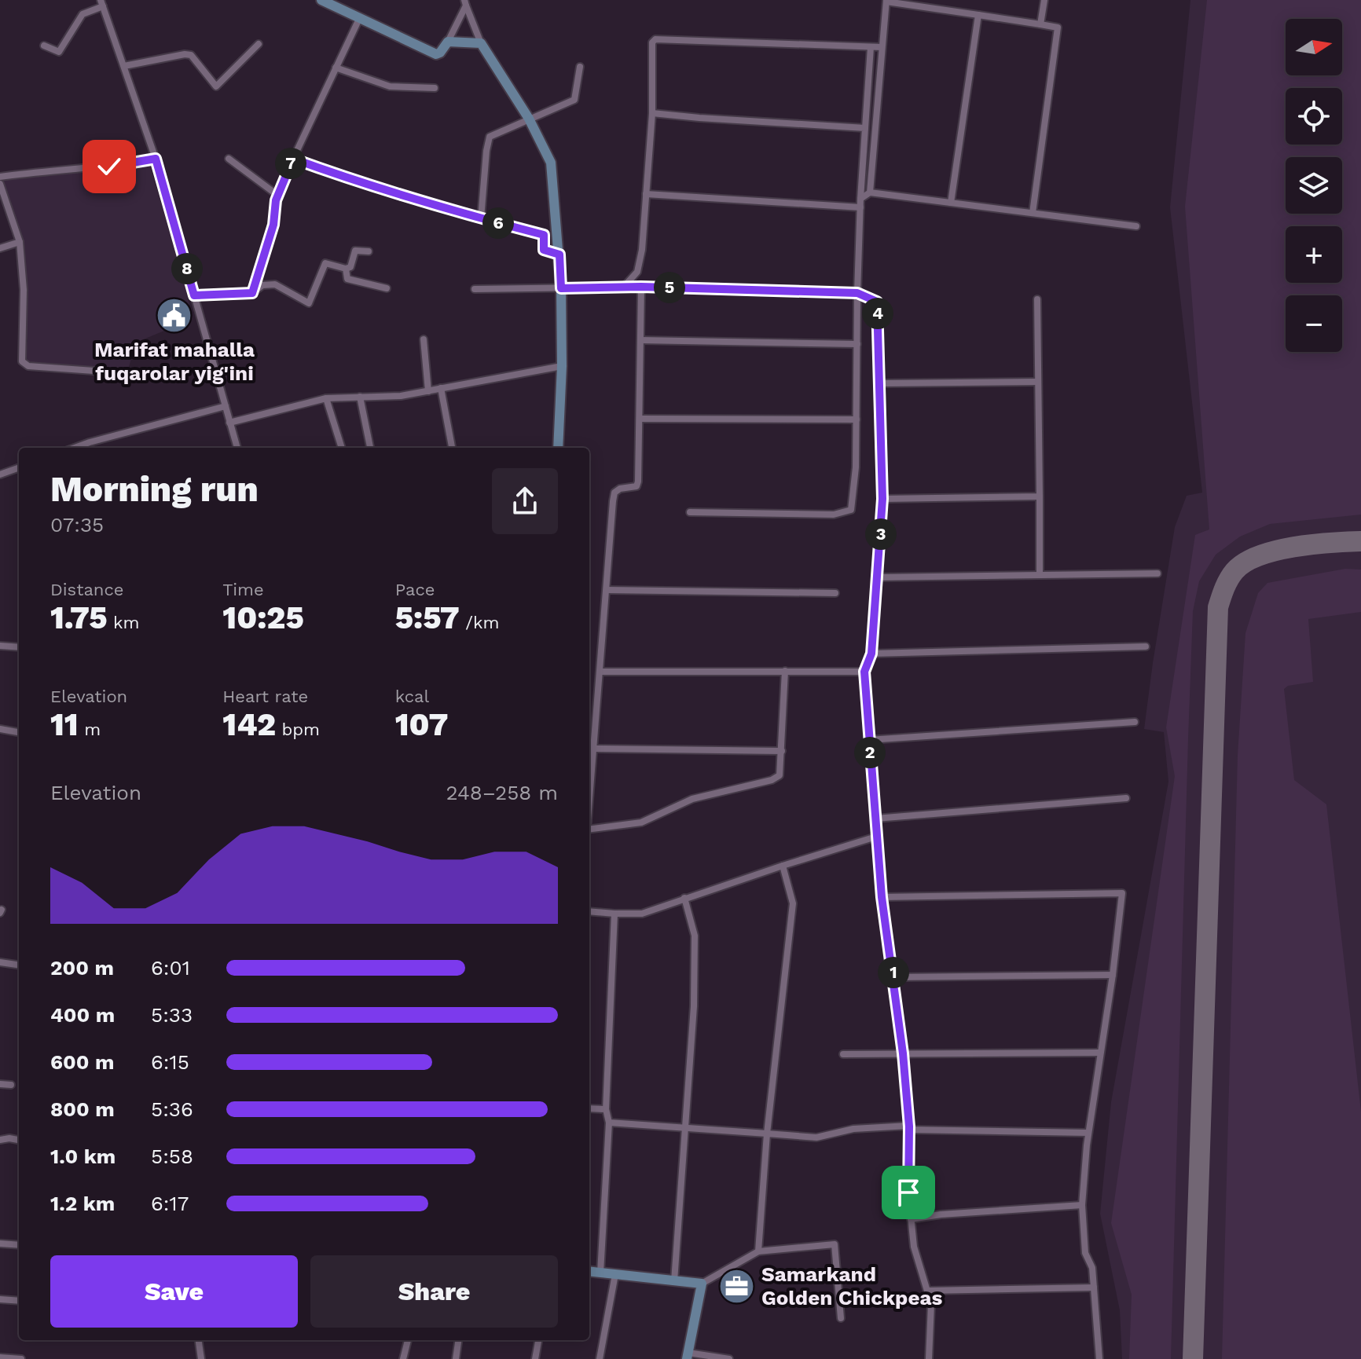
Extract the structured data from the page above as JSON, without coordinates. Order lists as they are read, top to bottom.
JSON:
{
  "places": {
    "public building": ["Marifat mahalla fuqarolar yig'ini"],
    "office": ["Samarkand Golden Chickpeas"]
  },
  "north": "right",
  "page": {
    "map_buttons": ["+", "−"],
    "pins": [
      "7",
      "6",
      "8",
      "5",
      "4",
      "3",
      "2",
      "1"
    ],
    "heading": ["Morning run", "07:35"],
    "stats": [
      ["Distance", "1.75 km"],
      ["Time", "10:25"],
      ["Pace", "5:57 /km"],
      ["Elevation", "11 m"],
      ["Heart rate", "142 bpm"],
      ["kcal", "107"]
    ],
    "chart": ["Elevation", "248–258 m"],
    "list": [
      {
        "name": "200 m",
        "note": "6:01"
      },
      {
        "name": "400 m",
        "note": "5:33"
      },
      {
        "name": "600 m",
        "note": "6:15"
      },
      {
        "name": "800 m",
        "note": "5:36"
      },
      {
        "name": "1.0 km",
        "note": "5:58"
      },
      {
        "name": "1.2 km",
        "note": "6:17"
      }
    ],
    "buttons": ["Save", "Share"]
  }
}
